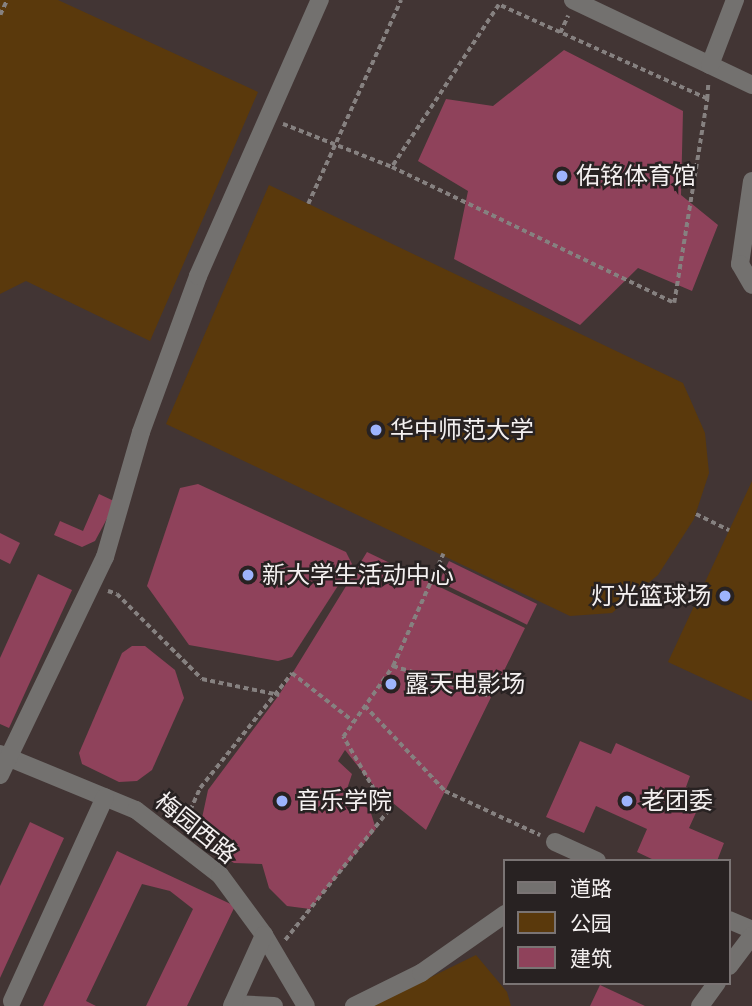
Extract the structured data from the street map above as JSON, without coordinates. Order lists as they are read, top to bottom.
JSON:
{
  "streets": {
    "street": ["梅园西路"]
  },
  "places": [
    "佑铭体育馆",
    "华中师范大学",
    "新大学生活动中心",
    "灯光篮球场",
    "露天电影场",
    "音乐学院",
    "老团委"
  ],
  "legend": ["道路", "公园", "建筑"]
}
